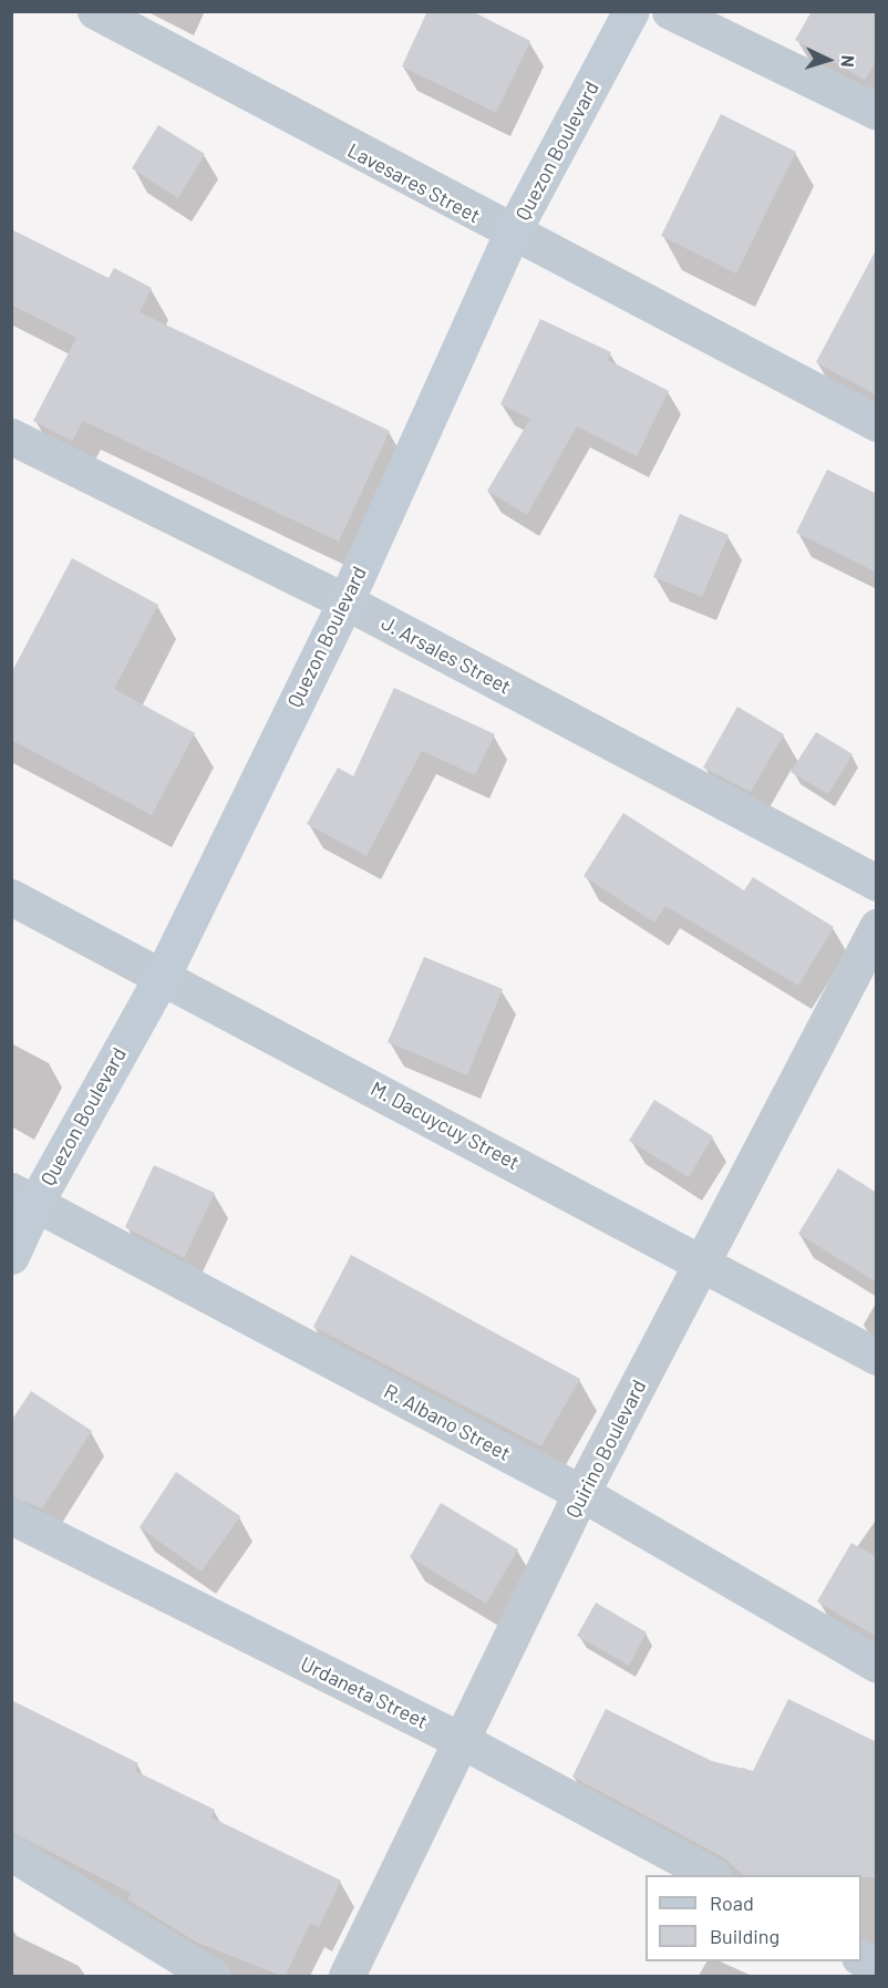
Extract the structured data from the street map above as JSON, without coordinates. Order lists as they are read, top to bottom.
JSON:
{
  "streets": {
    "street": [
      "Quezon Boulevard",
      "Lavesares Street",
      "J. Arsales Street",
      "M. Dacuycuy Street",
      "R. Albano Street",
      "Quirino Boulevard",
      "Urdaneta Street"
    ]
  },
  "crossings": [
    ["Quezon Boulevard", "Lavesares Street"],
    ["Quezon Boulevard", "J. Arsales Street"],
    ["Quezon Boulevard", "M. Dacuycuy Street"],
    ["Quezon Boulevard", "R. Albano Street"],
    ["M. Dacuycuy Street", "Quirino Boulevard"],
    ["R. Albano Street", "Quirino Boulevard"],
    ["Quirino Boulevard", "Urdaneta Street"]
  ],
  "legend": ["Road", "Building"],
  "north": "right"
}
